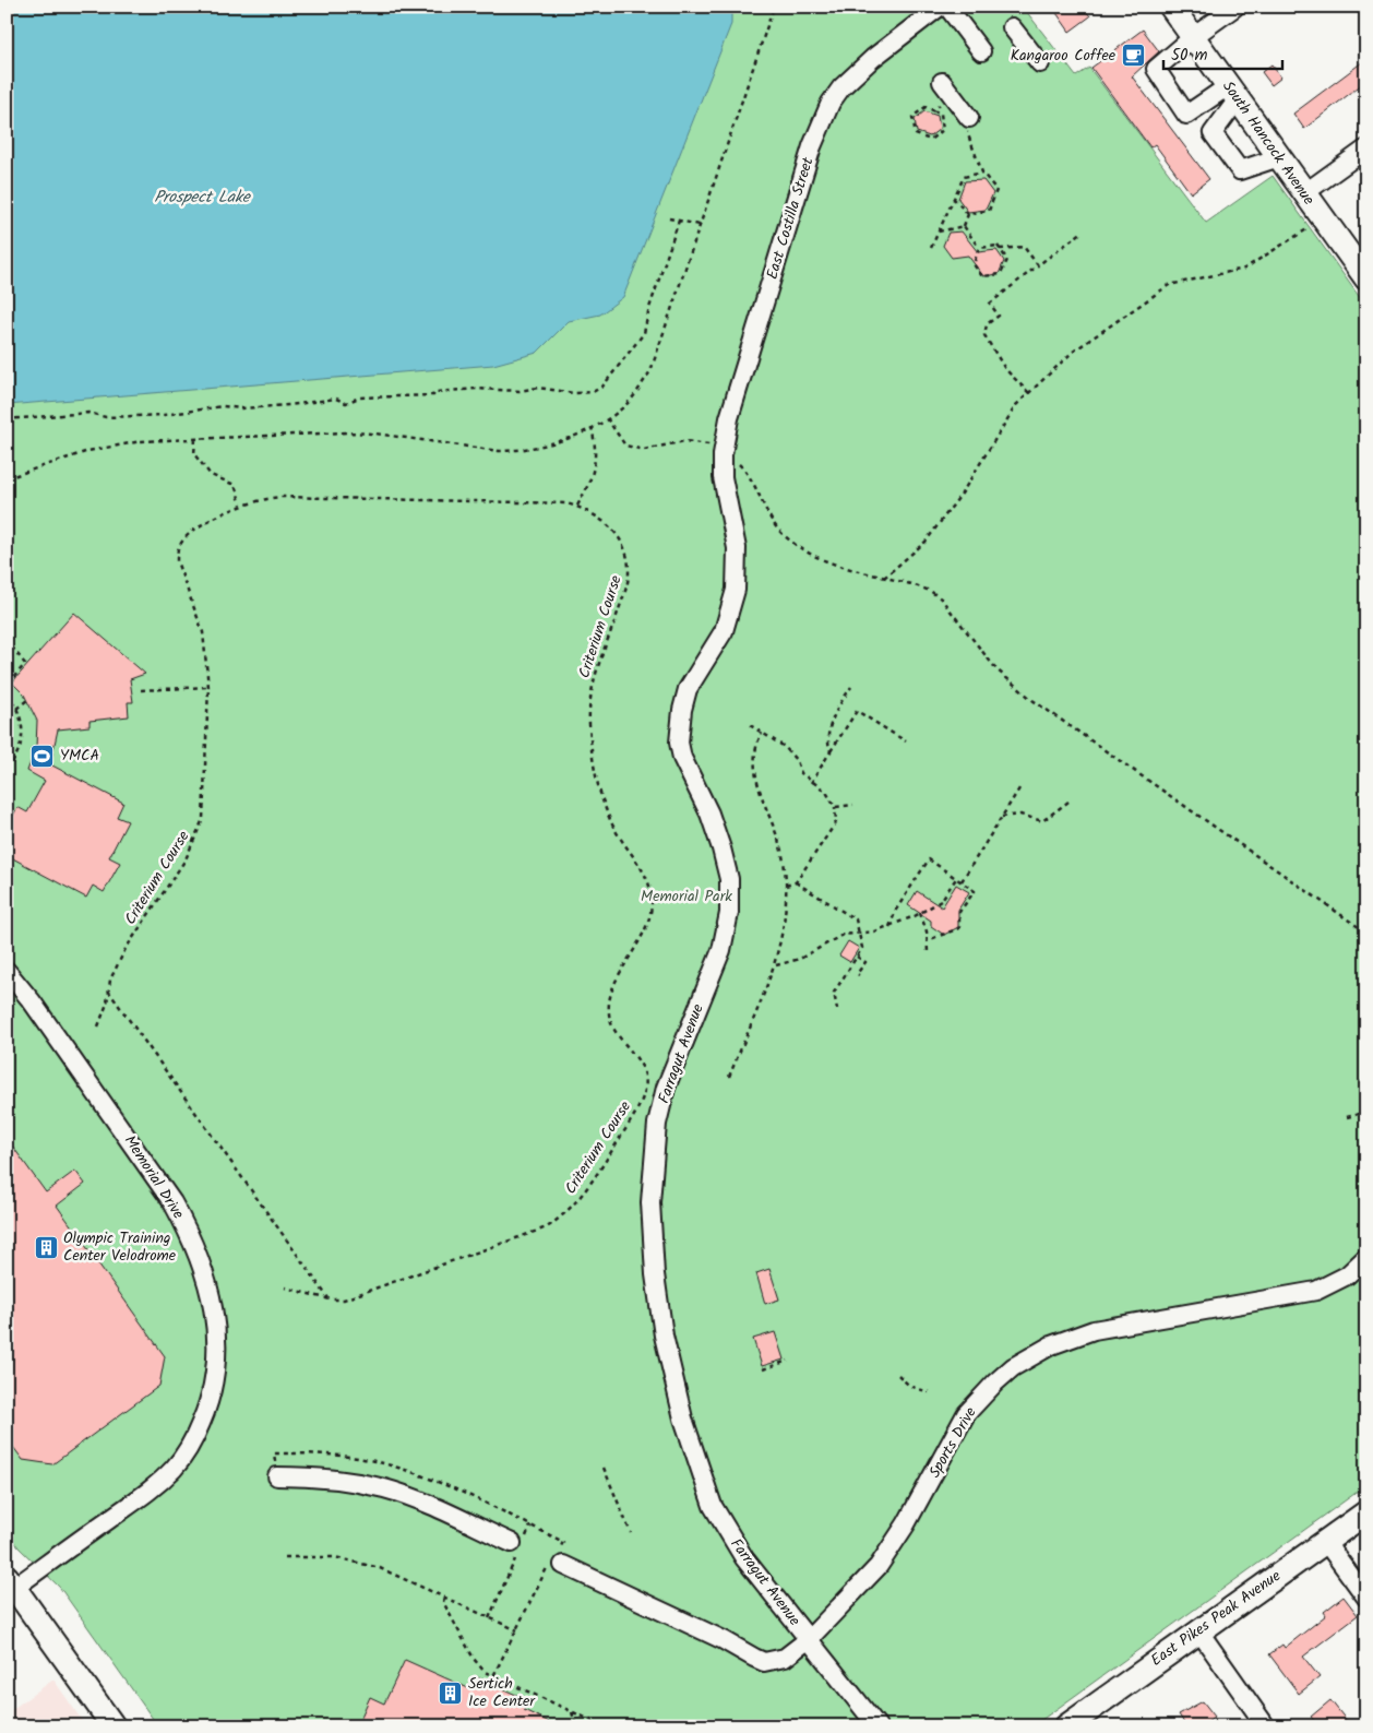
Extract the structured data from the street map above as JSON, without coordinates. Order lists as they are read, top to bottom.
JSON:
{
  "streets": {
    "main road": ["South Hancock Avenue", "East Pikes Peak Avenue"],
    "street": [
      "East Costilla Street",
      "Farragut Avenue",
      "Memorial Drive",
      "Sports Drive"
    ],
    "path": ["Criterium Course"]
  },
  "crossings": [
    ["East Costilla Street", "Farragut Avenue"],
    ["Farragut Avenue", "Sports Drive"]
  ],
  "water": ["Prospect Lake"],
  "parks": ["Memorial Park"],
  "places": {
    "cafe": ["Kangaroo Coffee"],
    "sports": ["YMCA"],
    "building": ["Olympic Training Center Velodrome", "Sertich Ice Center"]
  },
  "scale_bar": "50 m"
}
